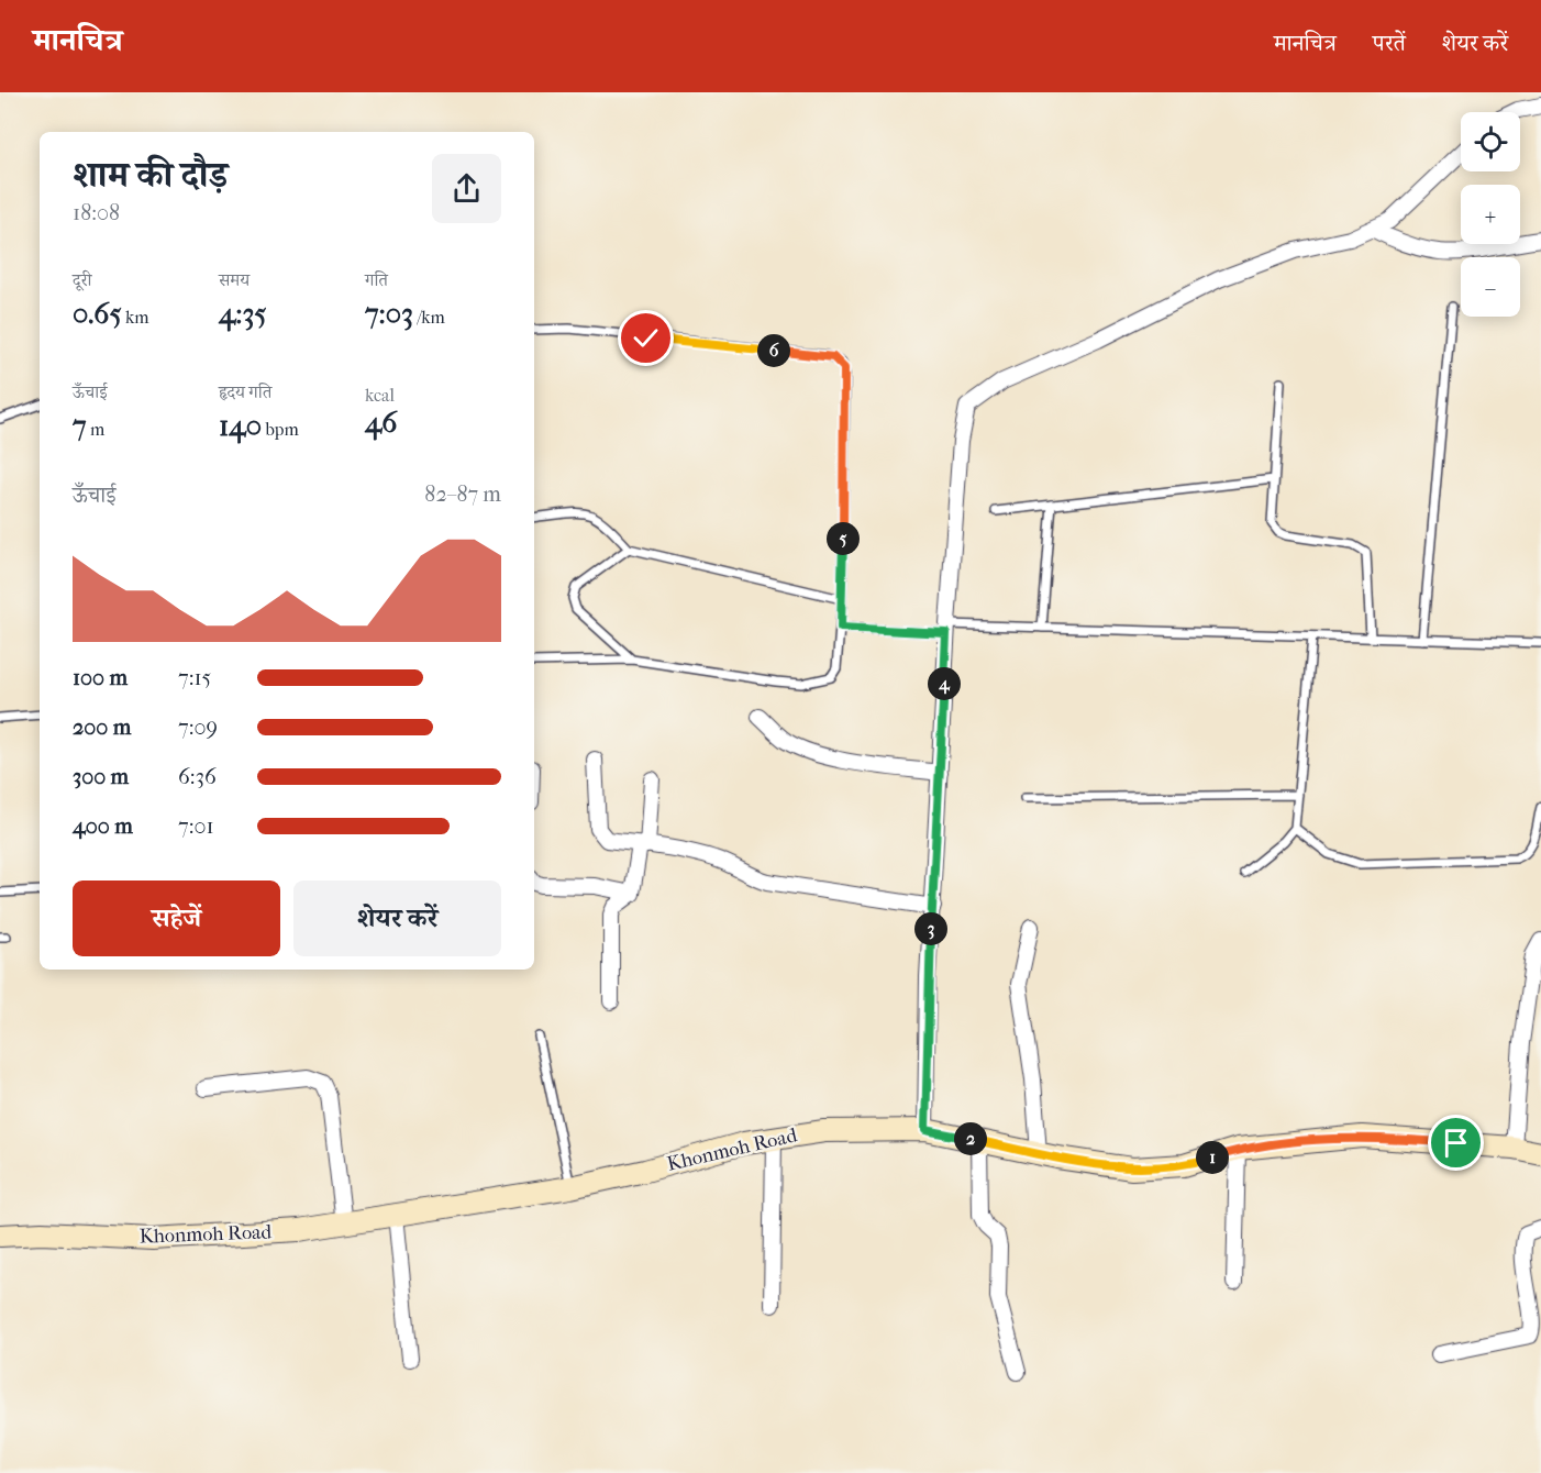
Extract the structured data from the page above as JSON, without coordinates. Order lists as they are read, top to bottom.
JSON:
{
  "streets": {
    "main road": ["Khonmoh Road"]
  },
  "page": {
    "header": "मानचित्र",
    "nav": ["मानचित्र", "परतें", "शेयर करें"],
    "map_buttons": ["+", "−"],
    "heading": ["शाम की दौड़", "18:08"],
    "stats": [
      ["दूरी", "0.65 km"],
      ["समय", "4:35"],
      ["गति", "7:03 /km"],
      ["ऊँचाई", "7 m"],
      ["हृदय गति", "140 bpm"],
      ["kcal", "46"]
    ],
    "pins": [
      "6",
      "5",
      "4",
      "3",
      "2",
      "1"
    ],
    "chart": ["ऊँचाई", "82–87 m"],
    "list": [
      {
        "name": "100 m",
        "note": "7:15"
      },
      {
        "name": "200 m",
        "note": "7:09"
      },
      {
        "name": "300 m",
        "note": "6:36"
      },
      {
        "name": "400 m",
        "note": "7:01"
      }
    ],
    "buttons": ["सहेजें", "शेयर करें"]
  }
}
